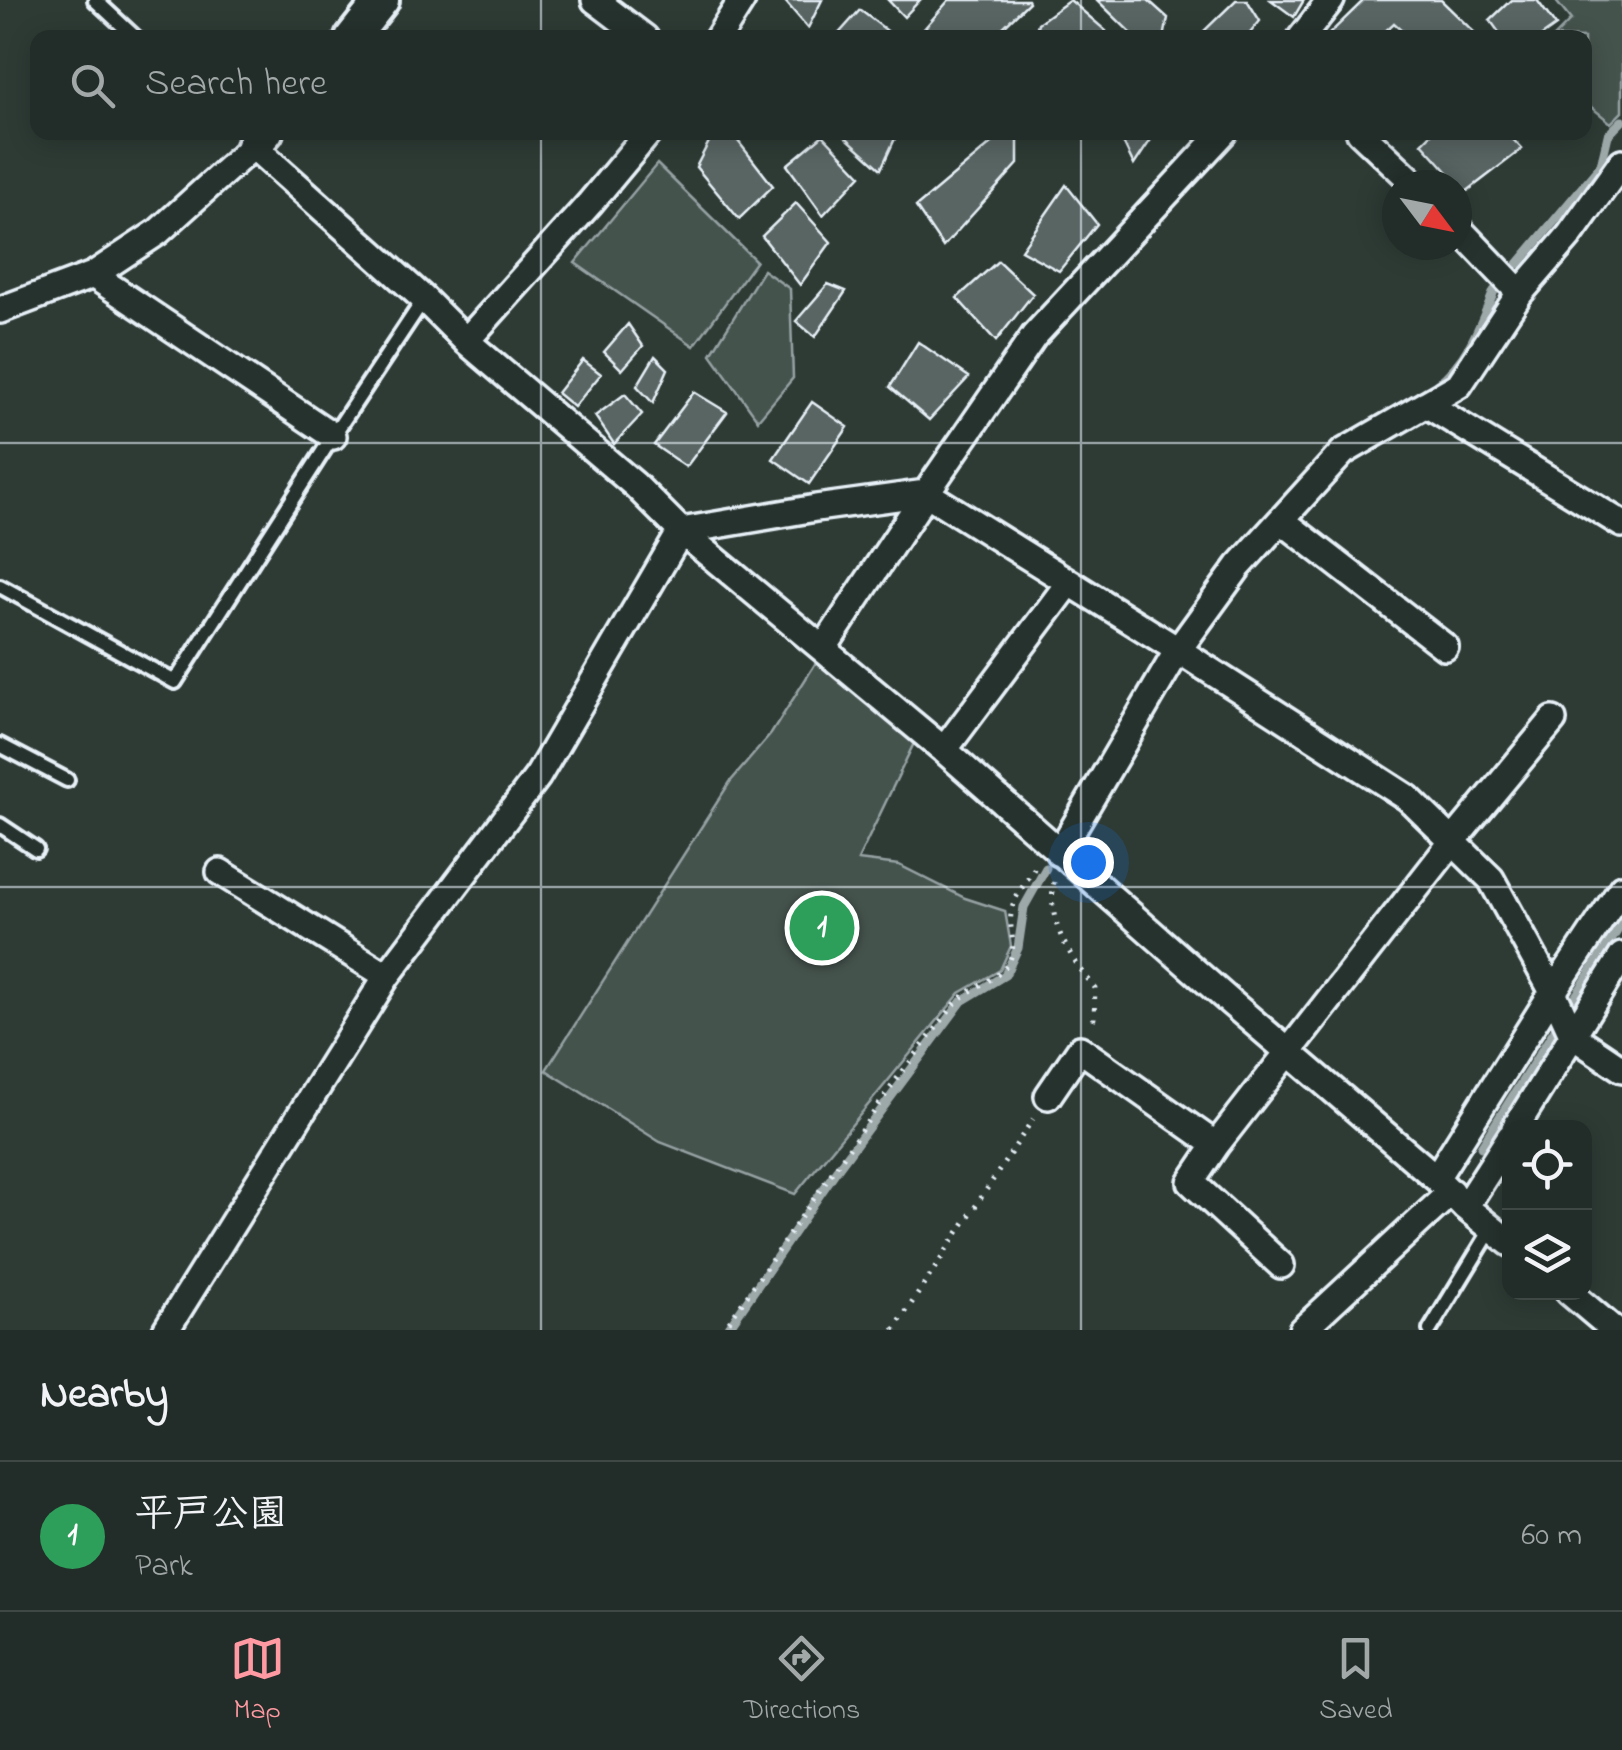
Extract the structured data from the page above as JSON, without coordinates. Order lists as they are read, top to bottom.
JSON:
{
  "north": "bottom right",
  "page": {
    "search": "Search here",
    "pins": "1",
    "heading": "Nearby",
    "list": [
      {
        "mark": "1",
        "name": "平戸公園",
        "note": "Park",
        "value": "60 m"
      }
    ],
    "nav": ["Map", "Directions", "Saved"]
  }
}
